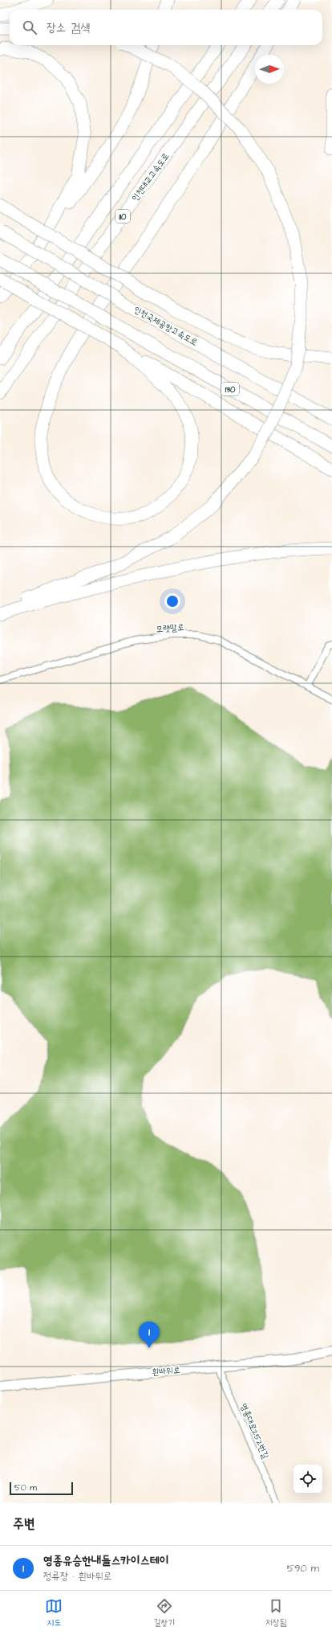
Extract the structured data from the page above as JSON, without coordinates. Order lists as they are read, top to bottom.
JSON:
{
  "streets": {
    "highway": [
      "인천대교고속도로",
      "110",
      "인천국제공항고속도로",
      "130"
    ],
    "street": ["모랫말로", "흰바위로", "영종대로252번길"]
  },
  "crossings": [
    ["흰바위로", "영종대로252번길"]
  ],
  "scale_bar": "50 m",
  "north": "right",
  "page": {
    "search": "장소 검색",
    "pins": "1",
    "scale": "50 m",
    "heading": "주변",
    "list": [
      {
        "mark": "1",
        "name": "영종유승한내들스카이스테이",
        "note": "정류장 · 흰바위로",
        "value": "590 m"
      }
    ],
    "nav": ["지도", "길찾기", "저장됨"]
  }
}
